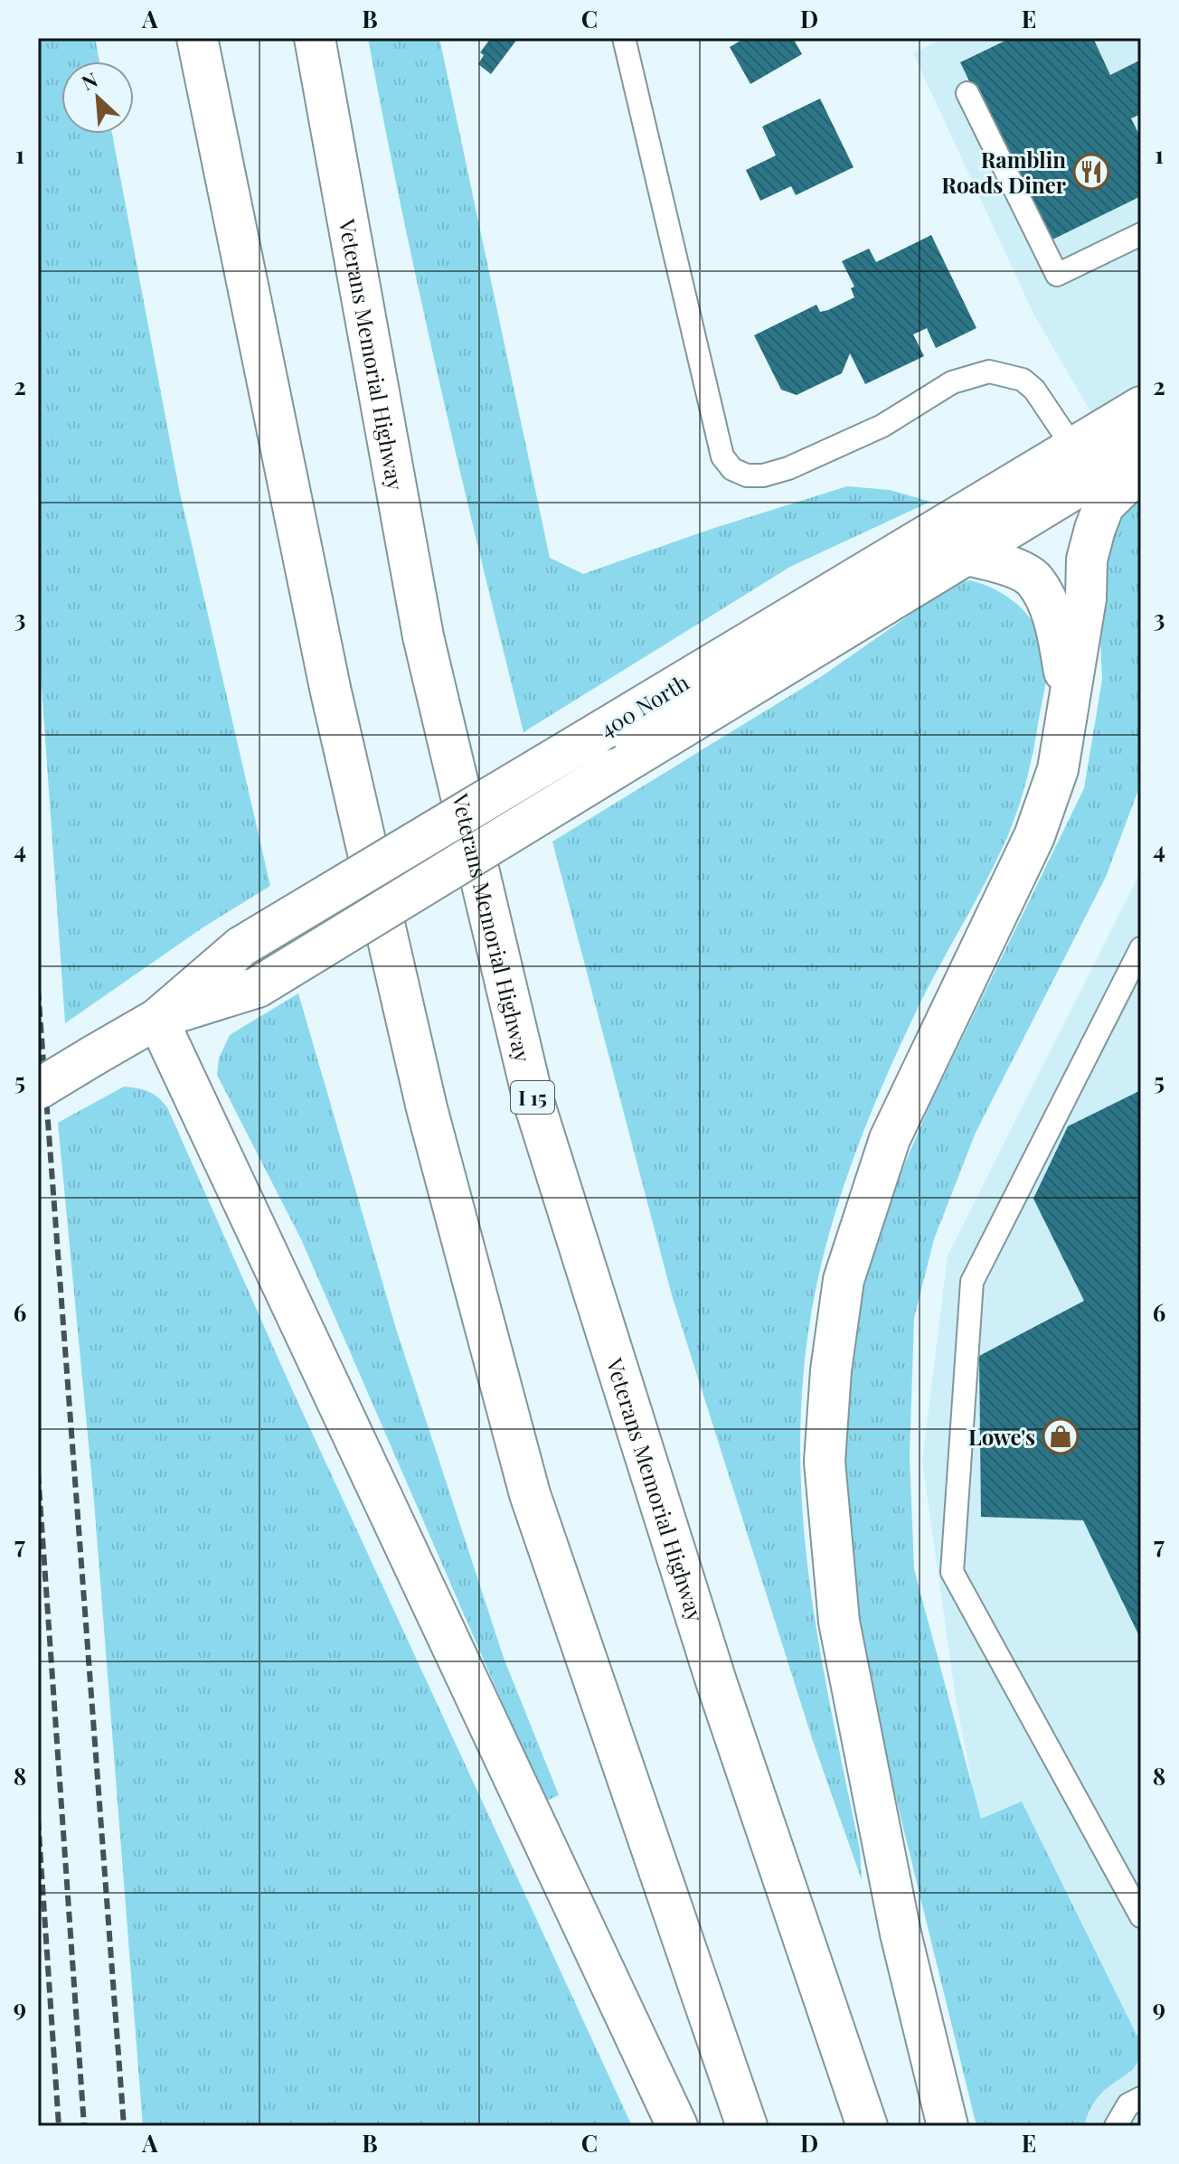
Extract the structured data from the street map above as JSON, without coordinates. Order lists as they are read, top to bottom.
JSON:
{
  "streets": {
    "main road": ["Veterans Memorial Highway", "400 North", "I 15"]
  },
  "places": {
    "restaurant": ["Ramblin Roads Diner"],
    "shop": ["Lowe's"]
  },
  "north": "top left",
  "grid": {
    "columns": [
      "A",
      "B",
      "C",
      "D",
      "E"
    ],
    "rows": [
      "1",
      "2",
      "3",
      "4",
      "5",
      "6",
      "7",
      "8",
      "9"
    ]
  }
}
